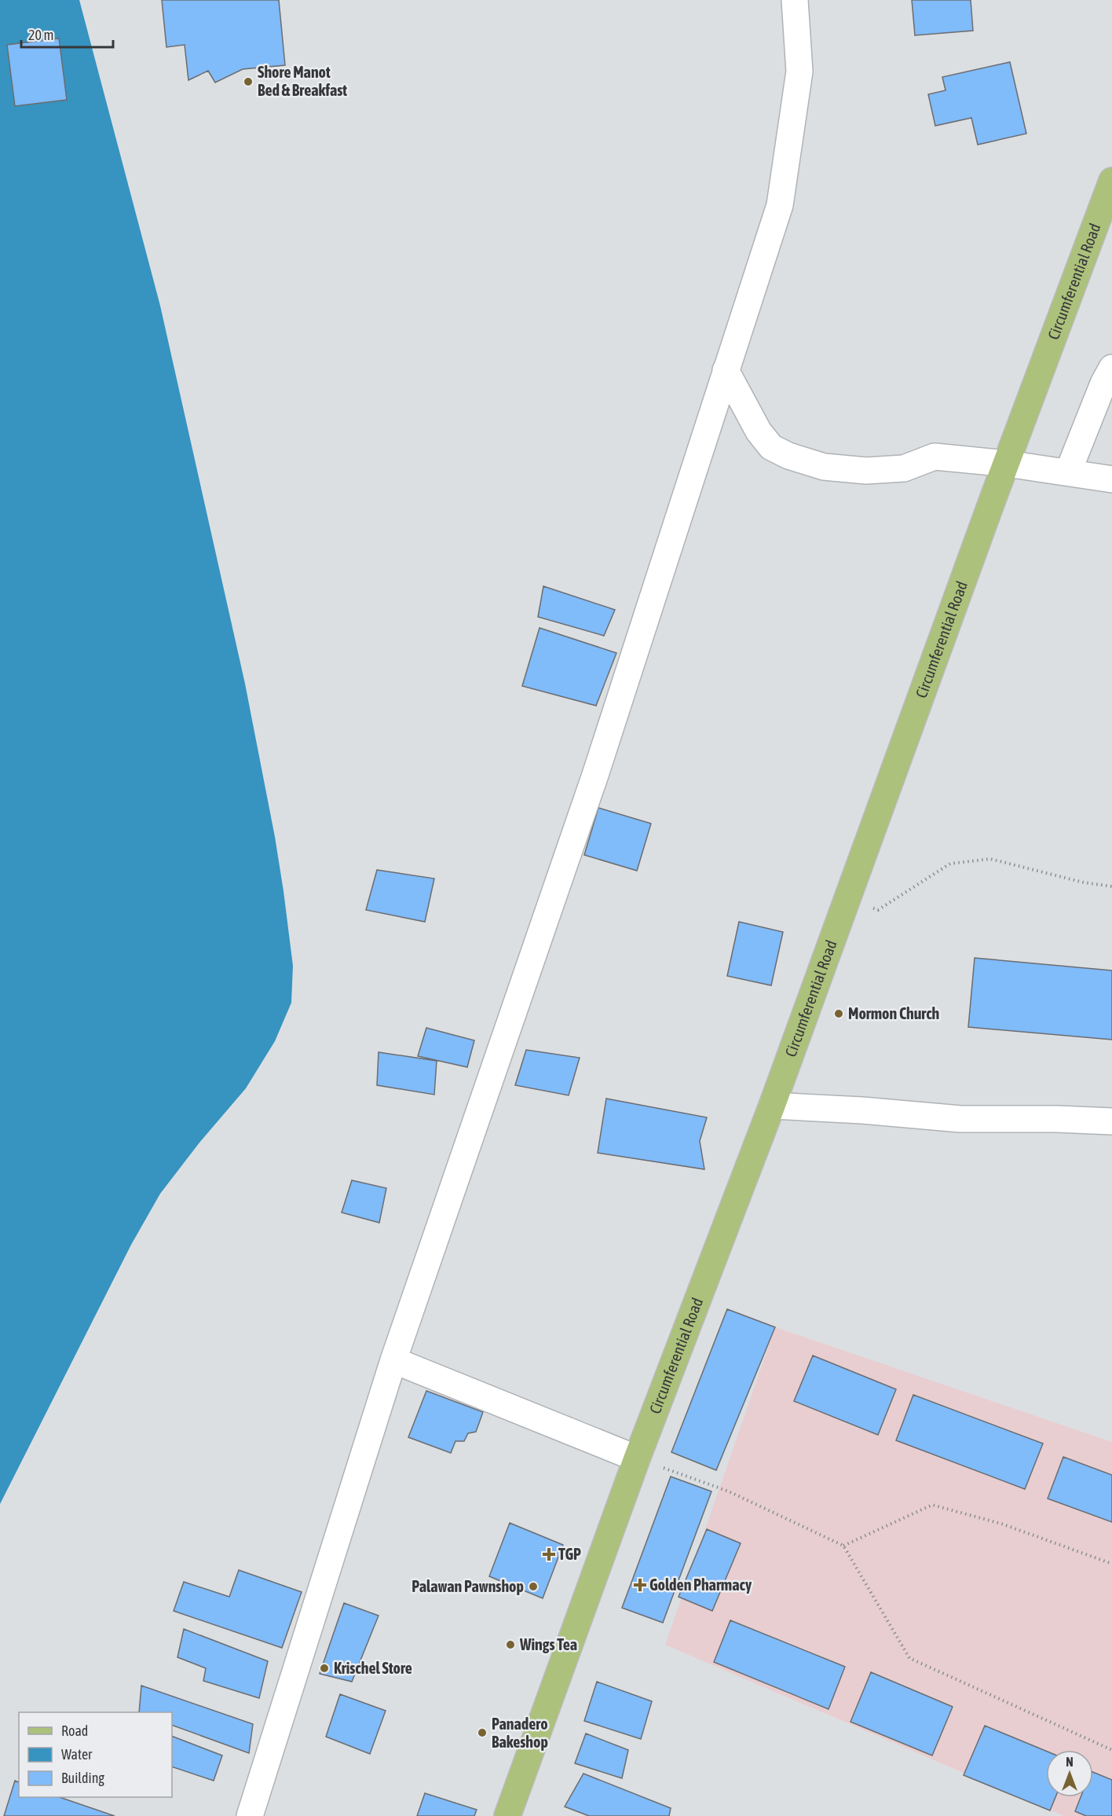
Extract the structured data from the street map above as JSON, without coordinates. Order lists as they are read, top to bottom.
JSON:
{
  "streets": {
    "main road": ["Circumferential Road"]
  },
  "places": {
    "other": [
      "Shore Manot Bed & Breakfast",
      "Mormon Church",
      "Palawan Pawnshop",
      "Wings Tea",
      "Krischel Store",
      "Panadero Bakeshop"
    ],
    "health": ["TGP", "Golden Pharmacy"]
  },
  "legend": ["Road", "Water", "Building"],
  "scale_bar": "20 m",
  "north": "top"
}
